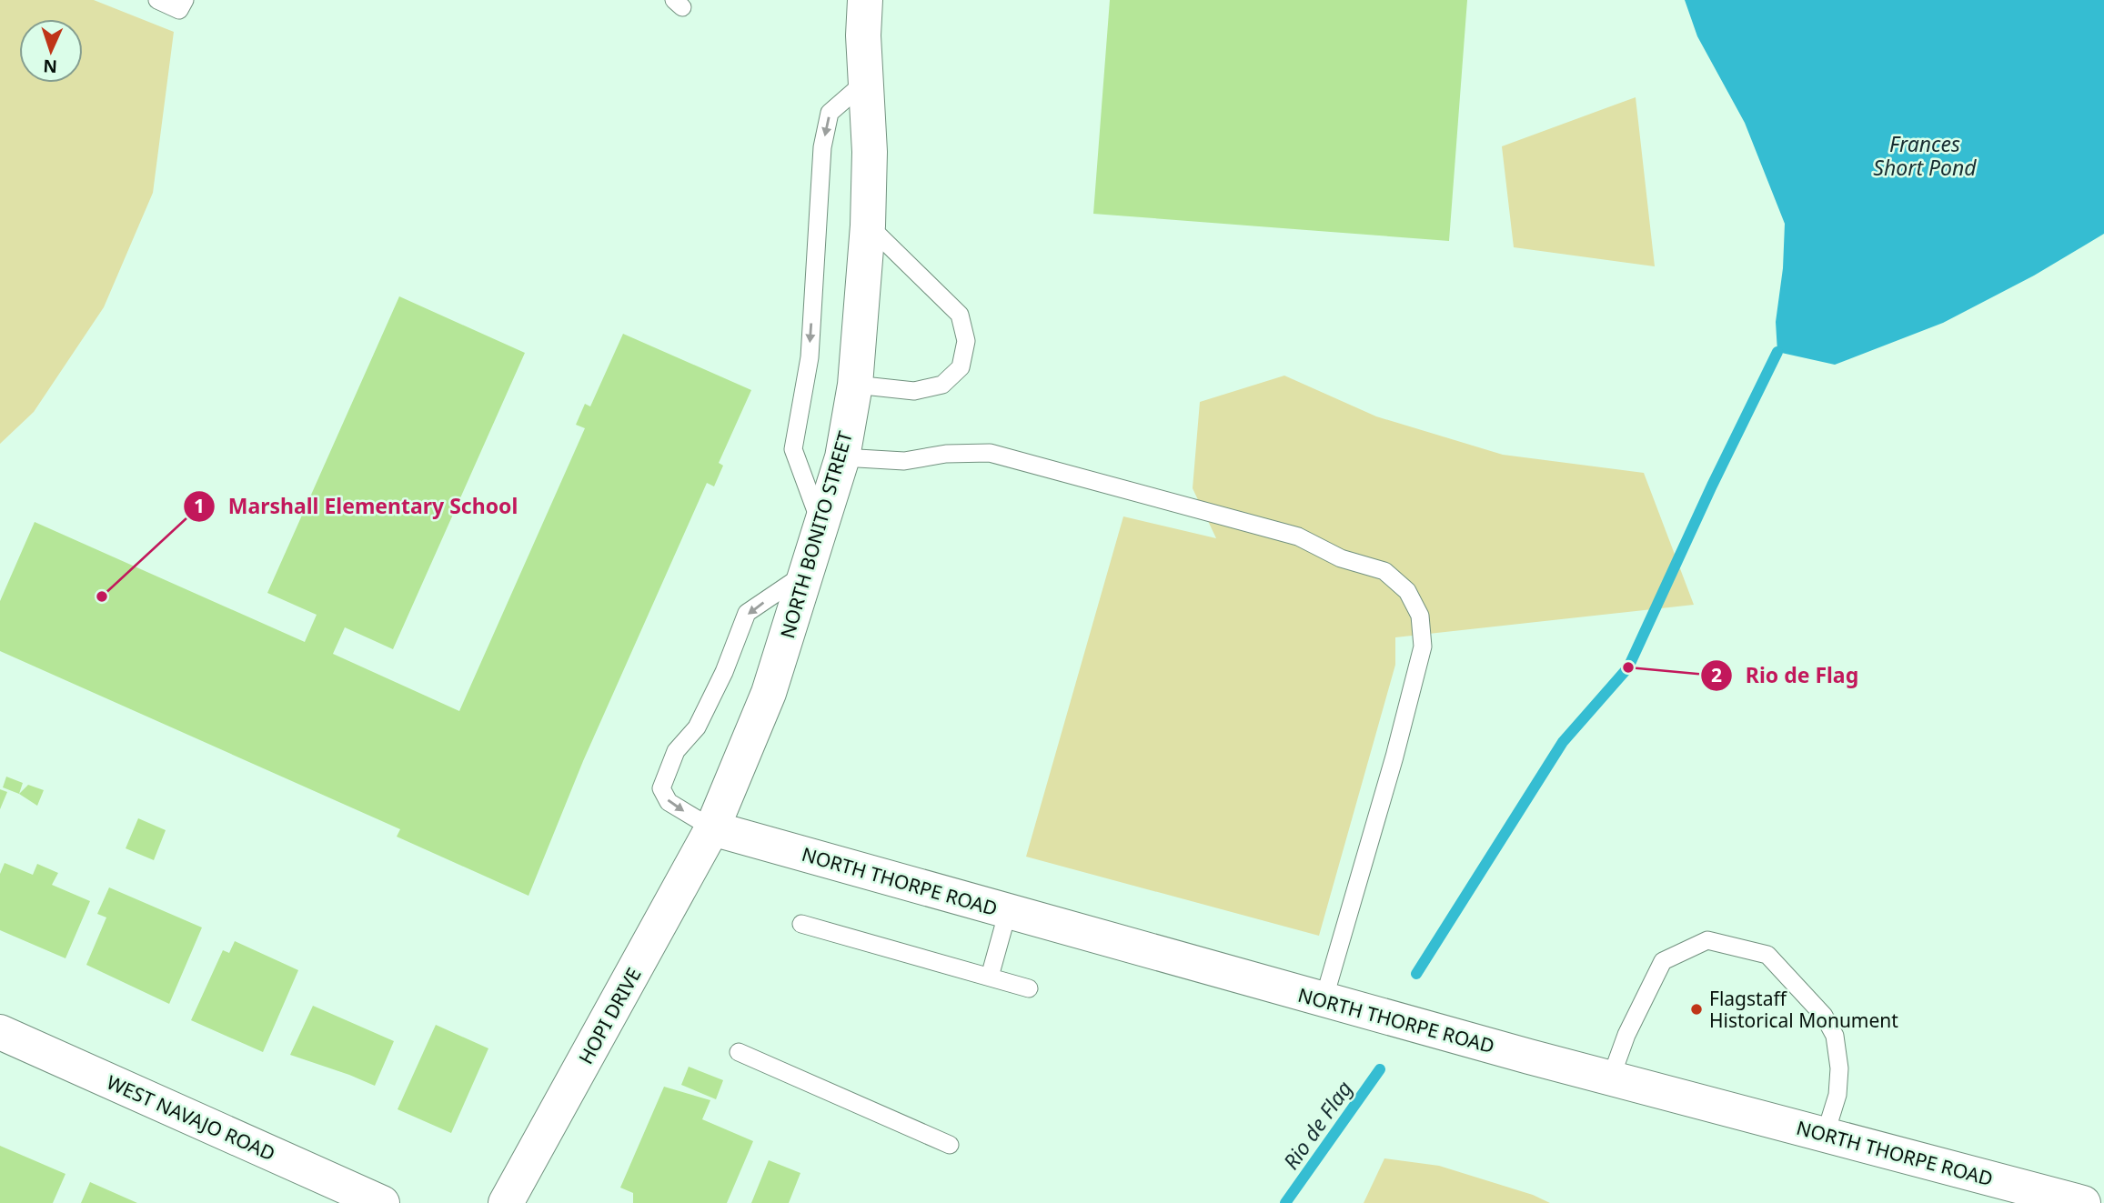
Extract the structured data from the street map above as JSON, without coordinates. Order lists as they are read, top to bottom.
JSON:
{
  "streets": {
    "street": [
      "NORTH BONITO STREET",
      "NORTH THORPE ROAD",
      "HOPI DRIVE",
      "WEST NAVAJO ROAD"
    ]
  },
  "crossings": [
    ["NORTH BONITO STREET", "NORTH THORPE ROAD"],
    ["NORTH BONITO STREET", "HOPI DRIVE"],
    ["NORTH THORPE ROAD", "HOPI DRIVE"]
  ],
  "water": ["Frances Short Pond", "Rio de Flag"],
  "places": ["Marshall Elementary School", "Rio de Flag", "Flagstaff Historical Monument"],
  "north": "bottom"
}
